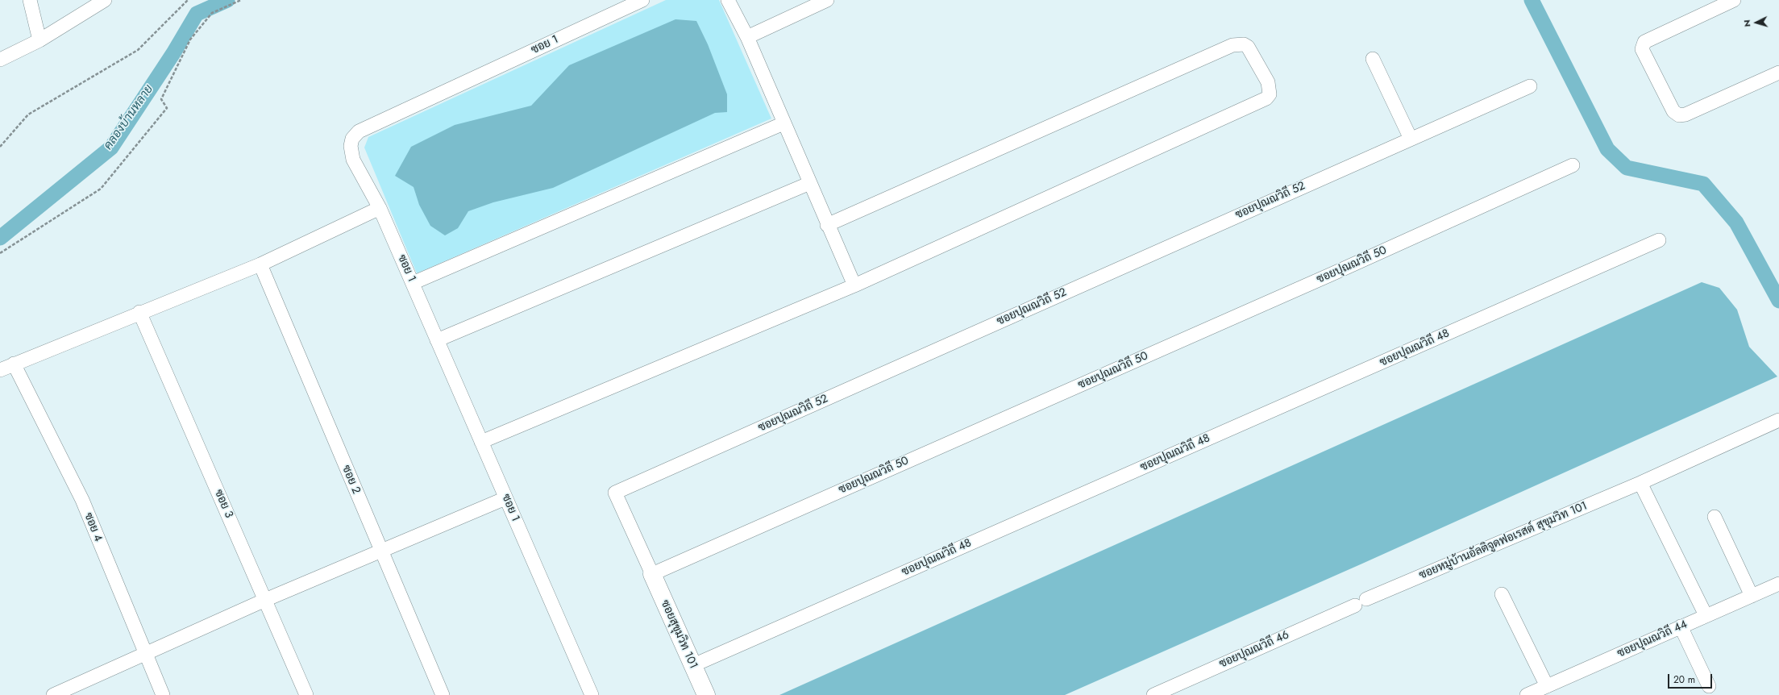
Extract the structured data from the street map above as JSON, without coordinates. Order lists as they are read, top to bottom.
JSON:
{
  "streets": {
    "street": [
      "ซอย 1",
      "ซอยปุณณวิถี 52",
      "ซอยปุณณวิถี 50",
      "ซอยปุณณวิถี 48",
      "ซอย 2",
      "ซอย 3",
      "ซอย 4",
      "ซอยหมู่บ้านอัลติจูดฟอเรสต์ สุขุมวิท 101",
      "ซอยสุขุมวิท 101",
      "ซอยปุณณวิถี 44",
      "ซอยปุณณวิถี 46"
    ]
  },
  "crossings": [
    ["ซอยปุณณวิถี 52", "ซอยปุณณวิถี 50"],
    ["ซอยปุณณวิถี 52", "ซอยสุขุมวิท 101"],
    ["ซอยปุณณวิถี 50", "ซอยสุขุมวิท 101"],
    ["ซอยปุณณวิถี 48", "ซอยสุขุมวิท 101"],
    ["ซอยหมู่บ้านอัลติจูดฟอเรสต์ สุขุมวิท 101", "ซอยปุณณวิถี 46"]
  ],
  "water": ["คลองบ้านหลาย"],
  "scale_bar": "20 m",
  "north": "left"
}
